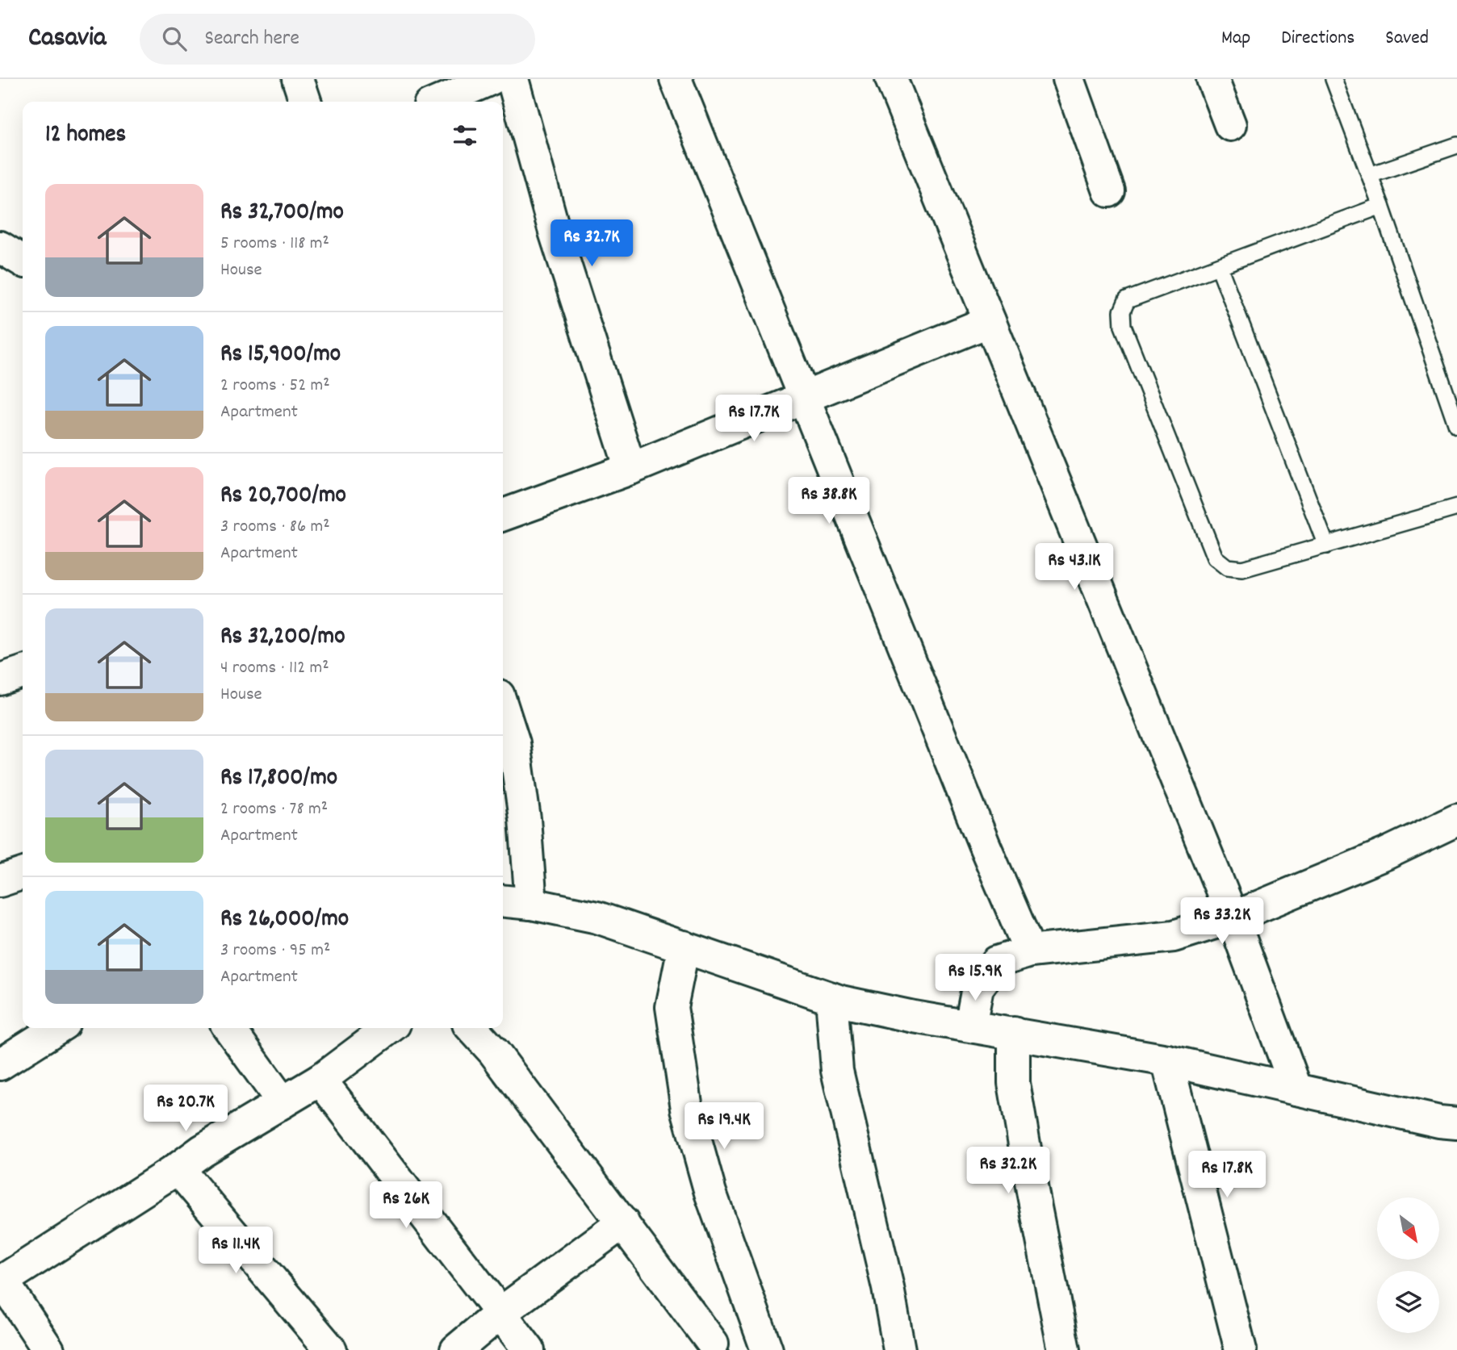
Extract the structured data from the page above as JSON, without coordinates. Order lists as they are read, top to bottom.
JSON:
{
  "north": "bottom right",
  "page": {
    "header": "Casavia",
    "search": "Search here",
    "nav": ["Map", "Directions", "Saved"],
    "heading": "12 homes",
    "list": [
      {
        "name": "Rs 32,700/mo",
        "note": "5 rooms · 118 m² · House"
      },
      {
        "name": "Rs 15,900/mo",
        "note": "2 rooms · 52 m² · Apartment"
      },
      {
        "name": "Rs 20,700/mo",
        "note": "3 rooms · 86 m² · Apartment"
      },
      {
        "name": "Rs 32,200/mo",
        "note": "4 rooms · 112 m² · House"
      },
      {
        "name": "Rs 17,800/mo",
        "note": "2 rooms · 78 m² · Apartment"
      },
      {
        "name": "Rs 26,000/mo",
        "note": "3 rooms · 95 m² · Apartment"
      }
    ],
    "price": [
      "Rs 32.7K",
      "Rs 17.7K",
      "Rs 38.8K",
      "Rs 43.1K",
      "Rs 33.2K",
      "Rs 15.9K",
      "Rs 20.7K",
      "Rs 19.4K",
      "Rs 32.2K",
      "Rs 17.8K",
      "Rs 26K",
      "Rs 11.4K"
    ]
  }
}
